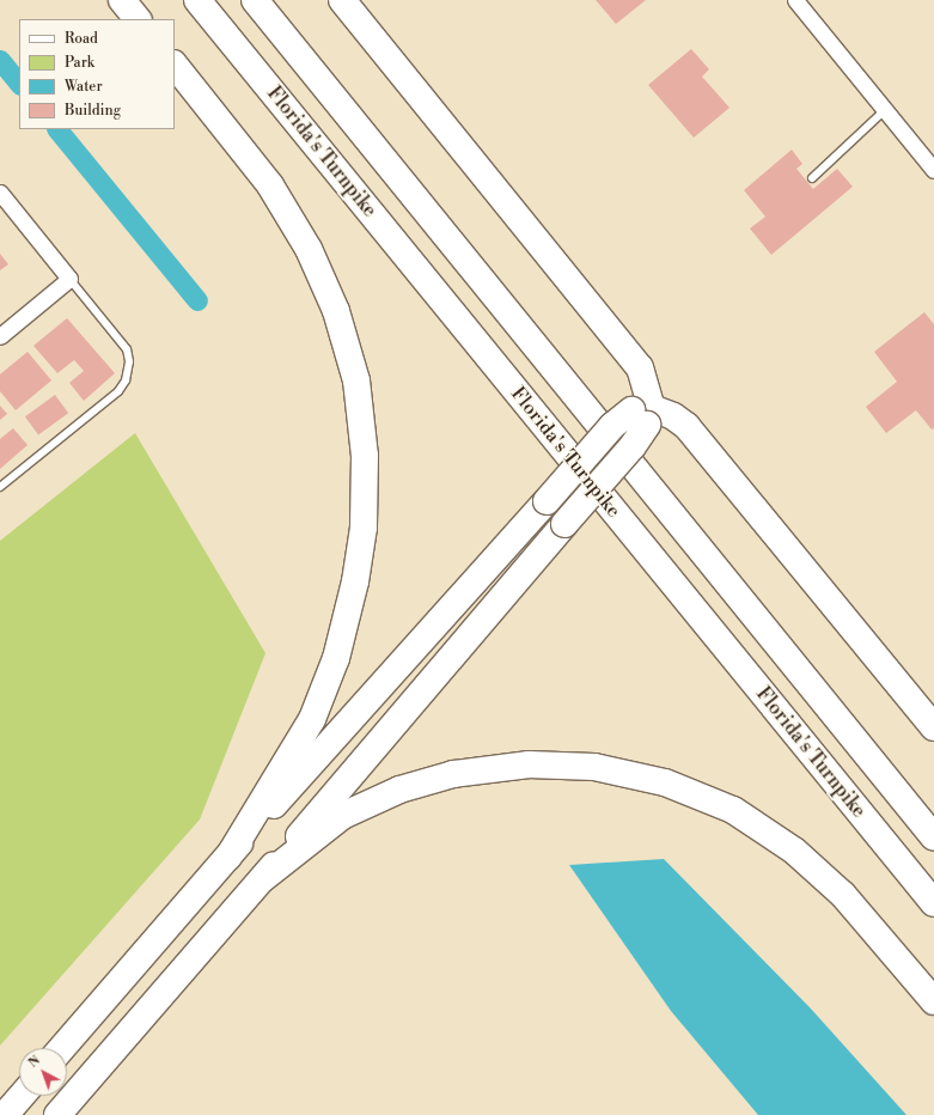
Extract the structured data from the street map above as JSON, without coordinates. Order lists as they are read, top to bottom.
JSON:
{
  "streets": {
    "highway": ["Florida's Turnpike"]
  },
  "legend": [
    "Road",
    "Park",
    "Water",
    "Building"
  ],
  "north": "top left"
}
